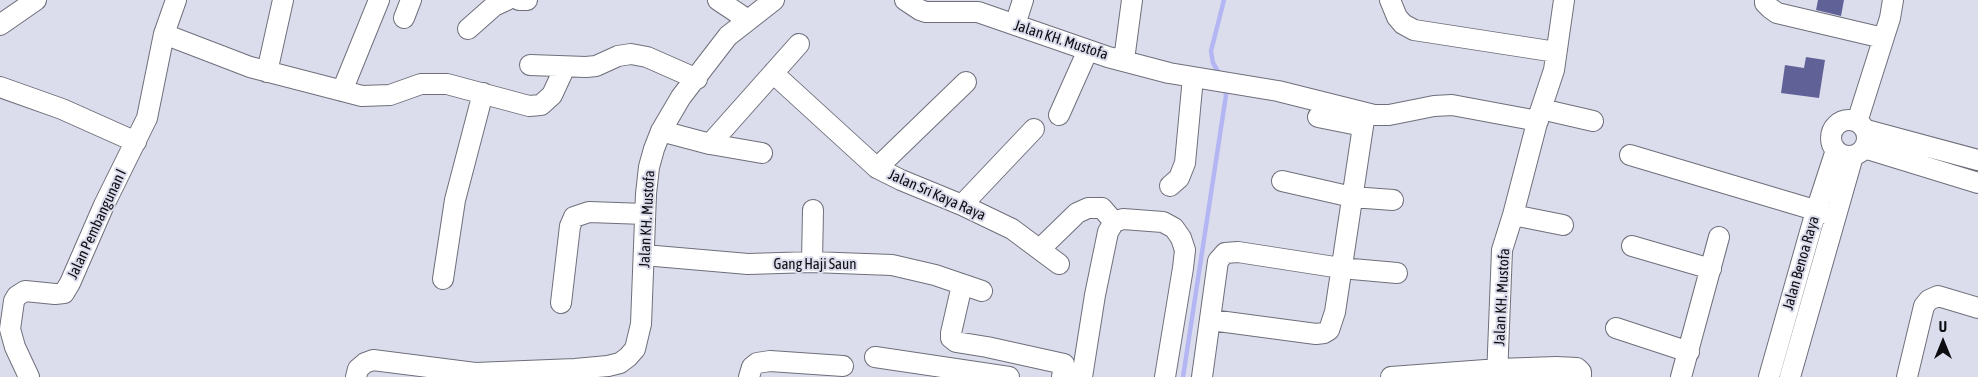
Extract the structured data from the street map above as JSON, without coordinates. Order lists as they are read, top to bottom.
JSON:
{
  "streets": {
    "street": [
      "Jalan KH. Mustofa",
      "Jalan Sri Kaya Raya",
      "Jalan Pembangunan I",
      "Jalan Benoa Raya",
      "Gang Haji Saun"
    ]
  },
  "crossings": [
    ["Jalan KH. Mustofa", "Gang Haji Saun"]
  ],
  "north": "top"
}
